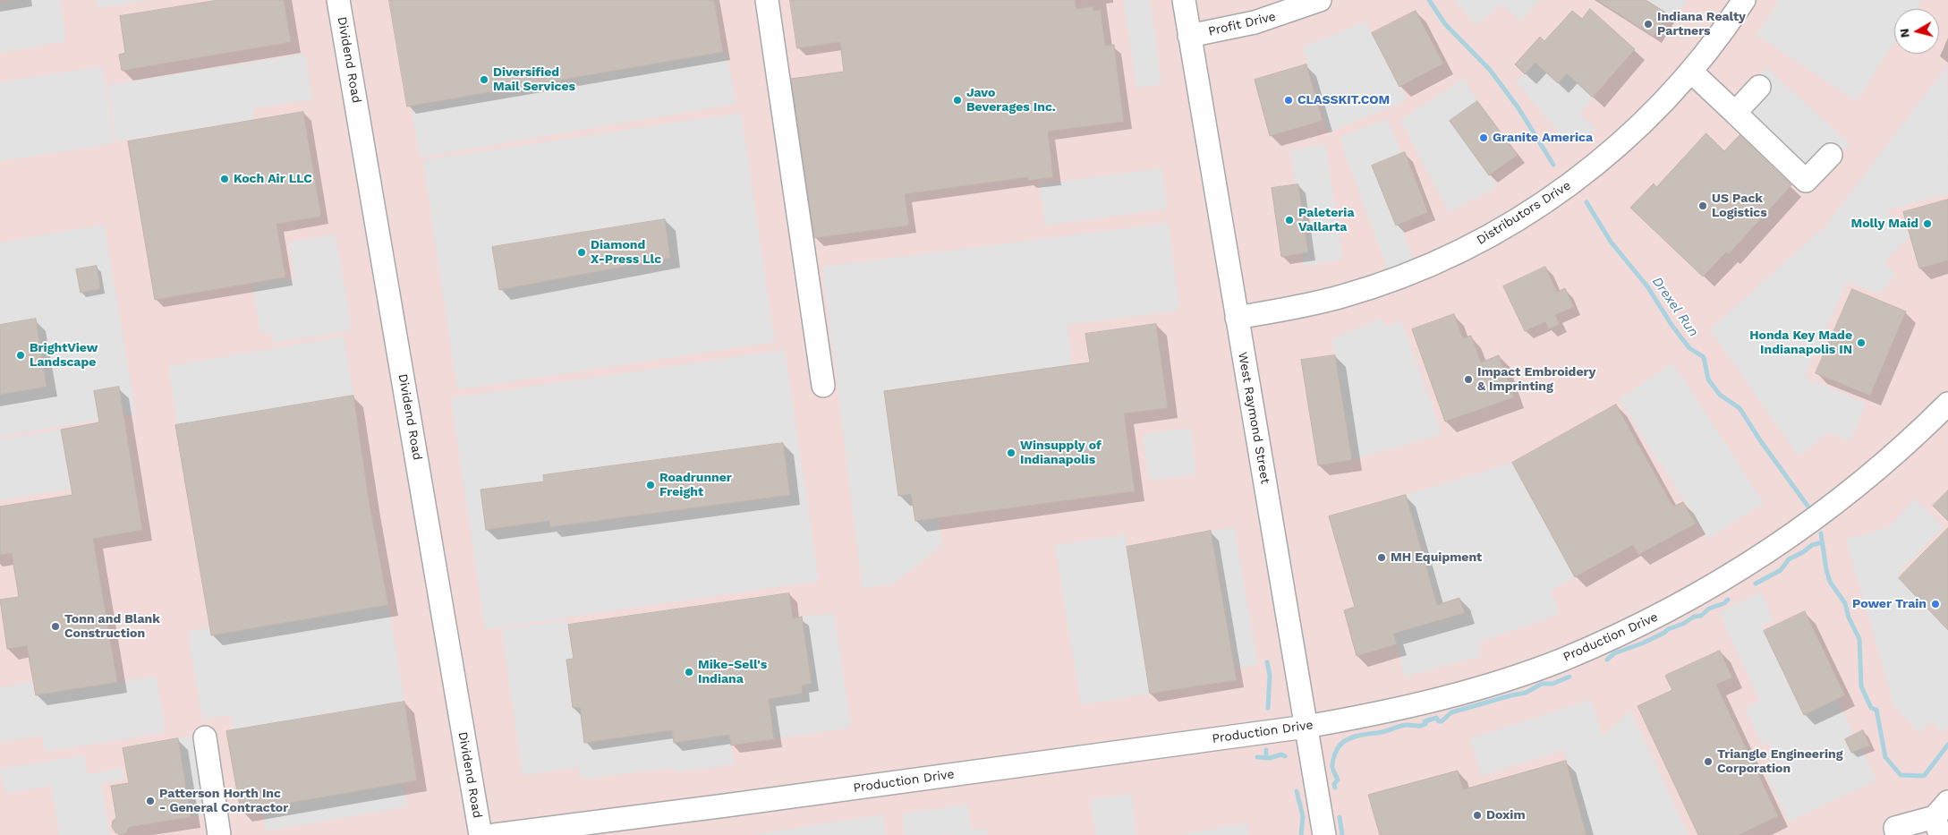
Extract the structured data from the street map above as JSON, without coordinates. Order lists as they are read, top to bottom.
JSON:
{
  "streets": {
    "street": [
      "Profit Drive",
      "Dividend Road",
      "Distributors Drive",
      "West Raymond Street",
      "Production Drive"
    ]
  },
  "crossings": [
    ["Profit Drive", "West Raymond Street"],
    ["Distributors Drive", "West Raymond Street"],
    ["West Raymond Street", "Production Drive"]
  ],
  "water": ["Drexel Run"],
  "places": [
    "Indiana Realty Partners",
    "Diversified Mail Services",
    "Javo Beverages Inc.",
    "CLASSKIT.COM",
    "Granite America",
    "Koch Air LLC",
    "US Pack Logistics",
    "Paleteria Vallarta",
    "Molly Maid",
    "Diamond X-Press Llc",
    "Honda Key Made Indianapolis IN",
    "BrightView Landscape",
    "Impact Embroidery & Imprinting",
    "Winsupply of Indianapolis",
    "Roadrunner Freight",
    "MH Equipment",
    "Power Train",
    "Tonn and Blank Construction",
    "Mike-Sell's Indiana",
    "Triangle Engineering Corporation",
    "Patterson Horth Inc - General Contractor",
    "Doxim"
  ],
  "north": "left"
}
